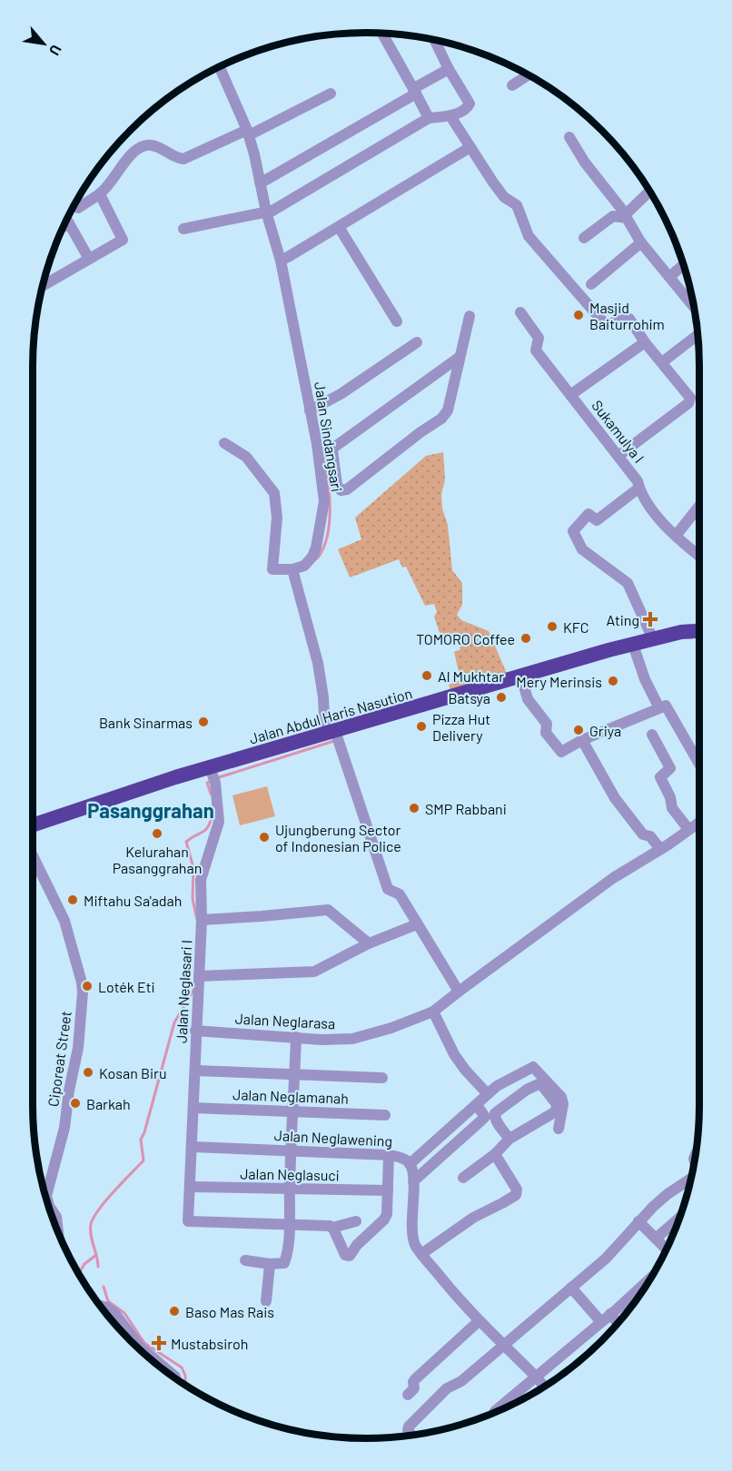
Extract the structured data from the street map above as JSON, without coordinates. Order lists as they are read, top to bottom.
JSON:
{
  "streets": {
    "highway": ["Jalan Abdul Haris Nasution"],
    "street": [
      "Sukamulya I",
      "Jalan Sindangsari",
      "Jalan Neglasari I",
      "Jalan Neglarasa",
      "Ciporeat Street",
      "Jalan Neglamanah",
      "Jalan Neglawening",
      "Jalan Neglasuci"
    ]
  },
  "crossings": [
    ["Jalan Abdul Haris Nasution", "Jalan Neglasari I"],
    ["Jalan Neglasari I", "Jalan Neglarasa"],
    ["Jalan Neglasari I", "Jalan Neglamanah"],
    ["Jalan Neglasari I", "Jalan Neglawening"],
    ["Jalan Neglasari I", "Jalan Neglasuci"]
  ],
  "districts": ["Pasanggrahan"],
  "places": {
    "other": [
      "Masjid Baiturrohim",
      "KFC",
      "TOMORO Coffee",
      "Al Mukhtar",
      "Mery Merinsis",
      "Batsya",
      "Bank Sinarmas",
      "Pizza Hut Delivery",
      "Griya",
      "SMP Rabbani",
      "Kelurahan Pasanggrahan",
      "Ujungberung Sector of Indonesian Police",
      "Miftahu Sa'adah",
      "Loték Eti",
      "Kosan Biru",
      "Barkah",
      "Baso Mas Rais"
    ],
    "health": ["Ating", "Mustabsiroh"]
  },
  "north": "bottom right"
}
